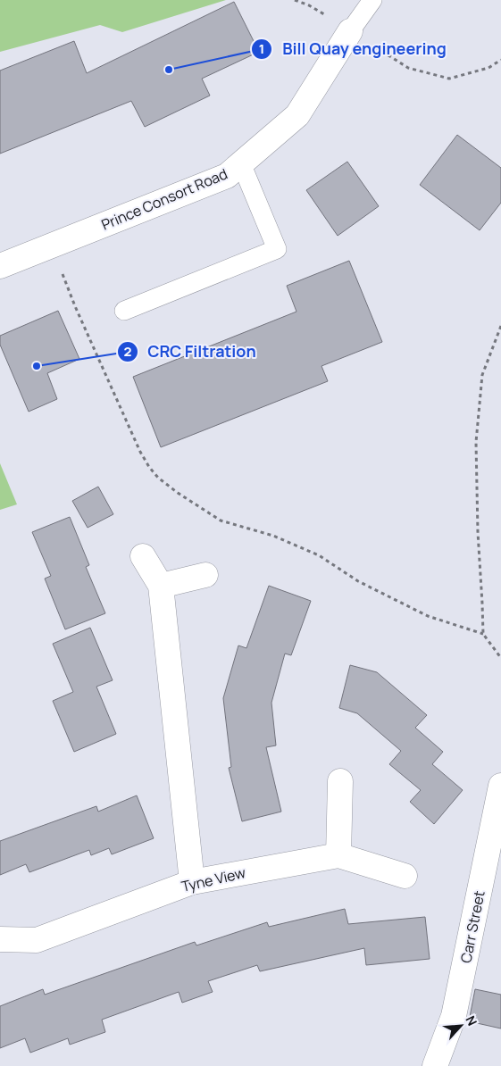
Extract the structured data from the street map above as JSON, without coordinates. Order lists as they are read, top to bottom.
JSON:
{
  "streets": {
    "street": ["Prince Consort Road", "Tyne View", "Carr Street"]
  },
  "places": ["Bill Quay engineering", "CRC Filtration"],
  "north": "top right"
}
